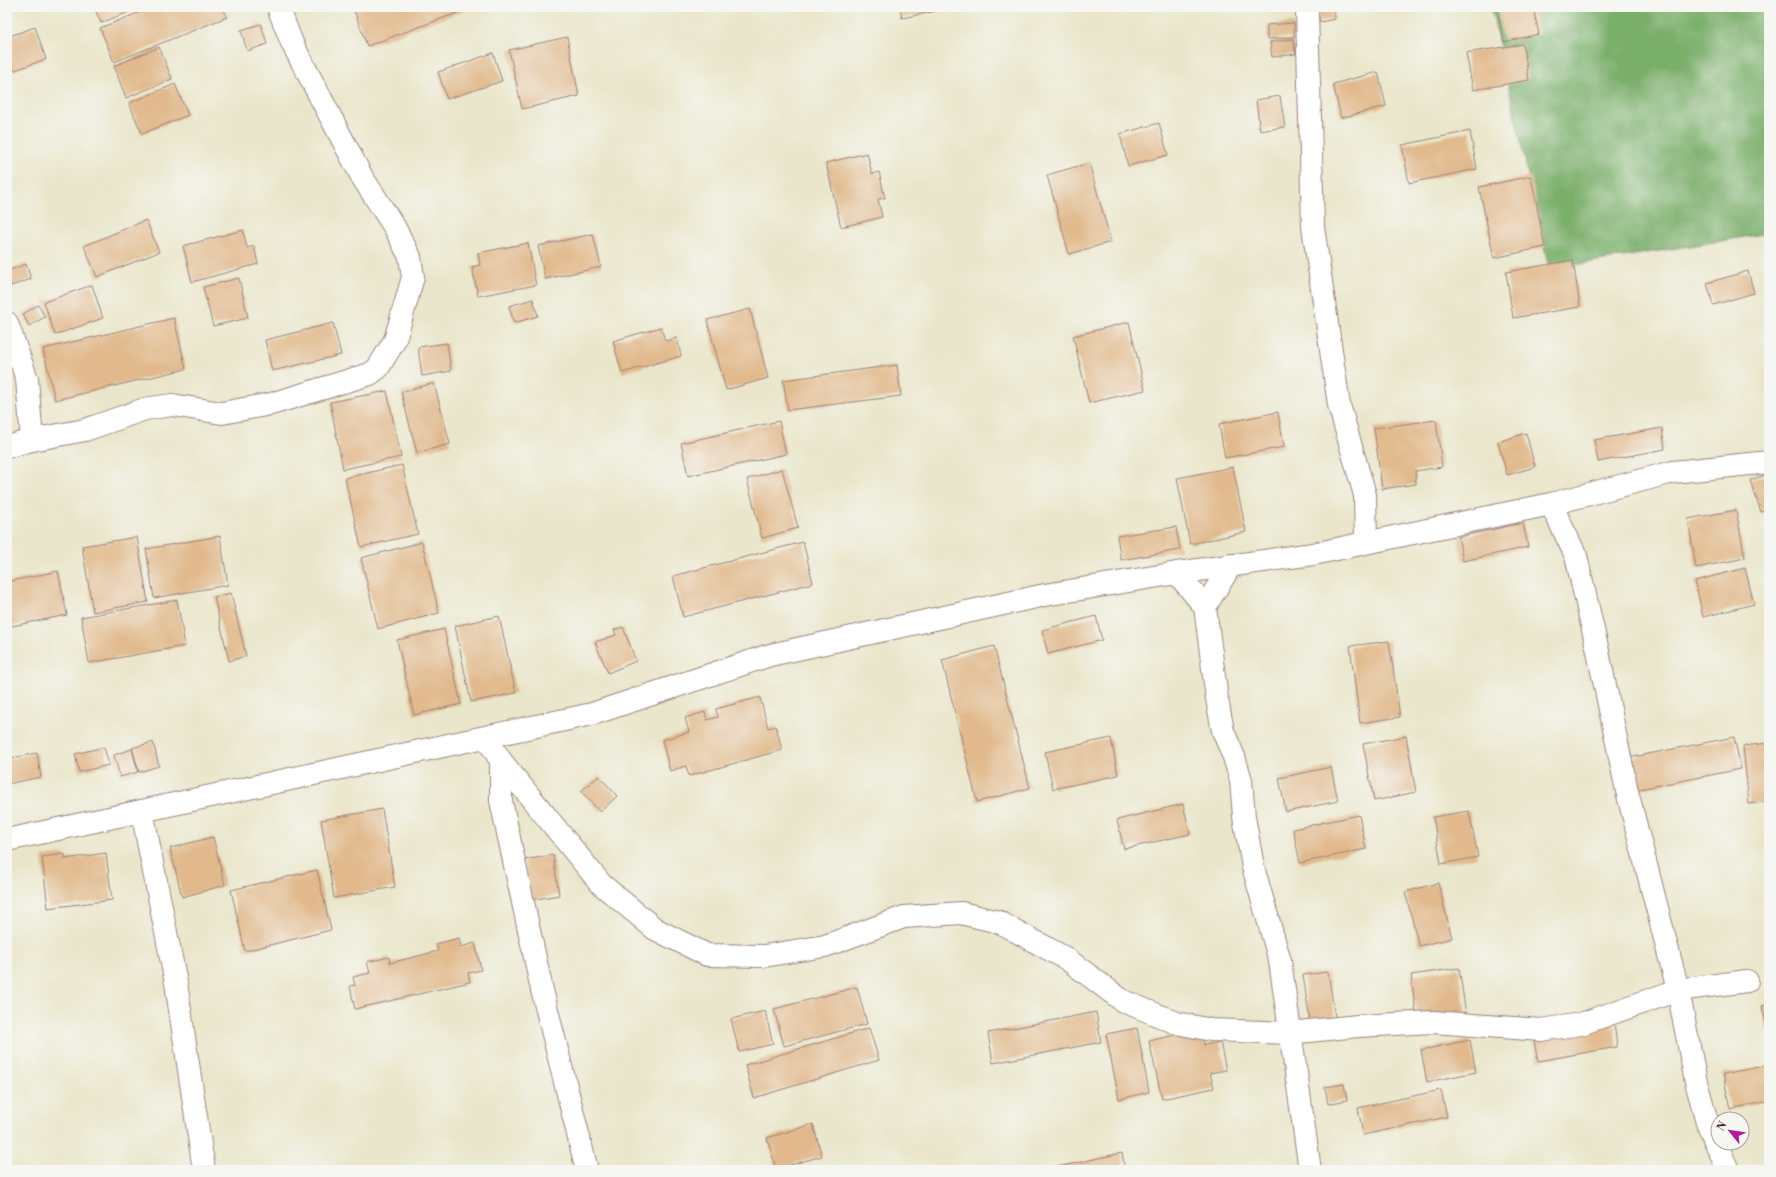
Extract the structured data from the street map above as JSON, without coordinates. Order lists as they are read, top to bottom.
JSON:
{
  "north": "top left"
}
